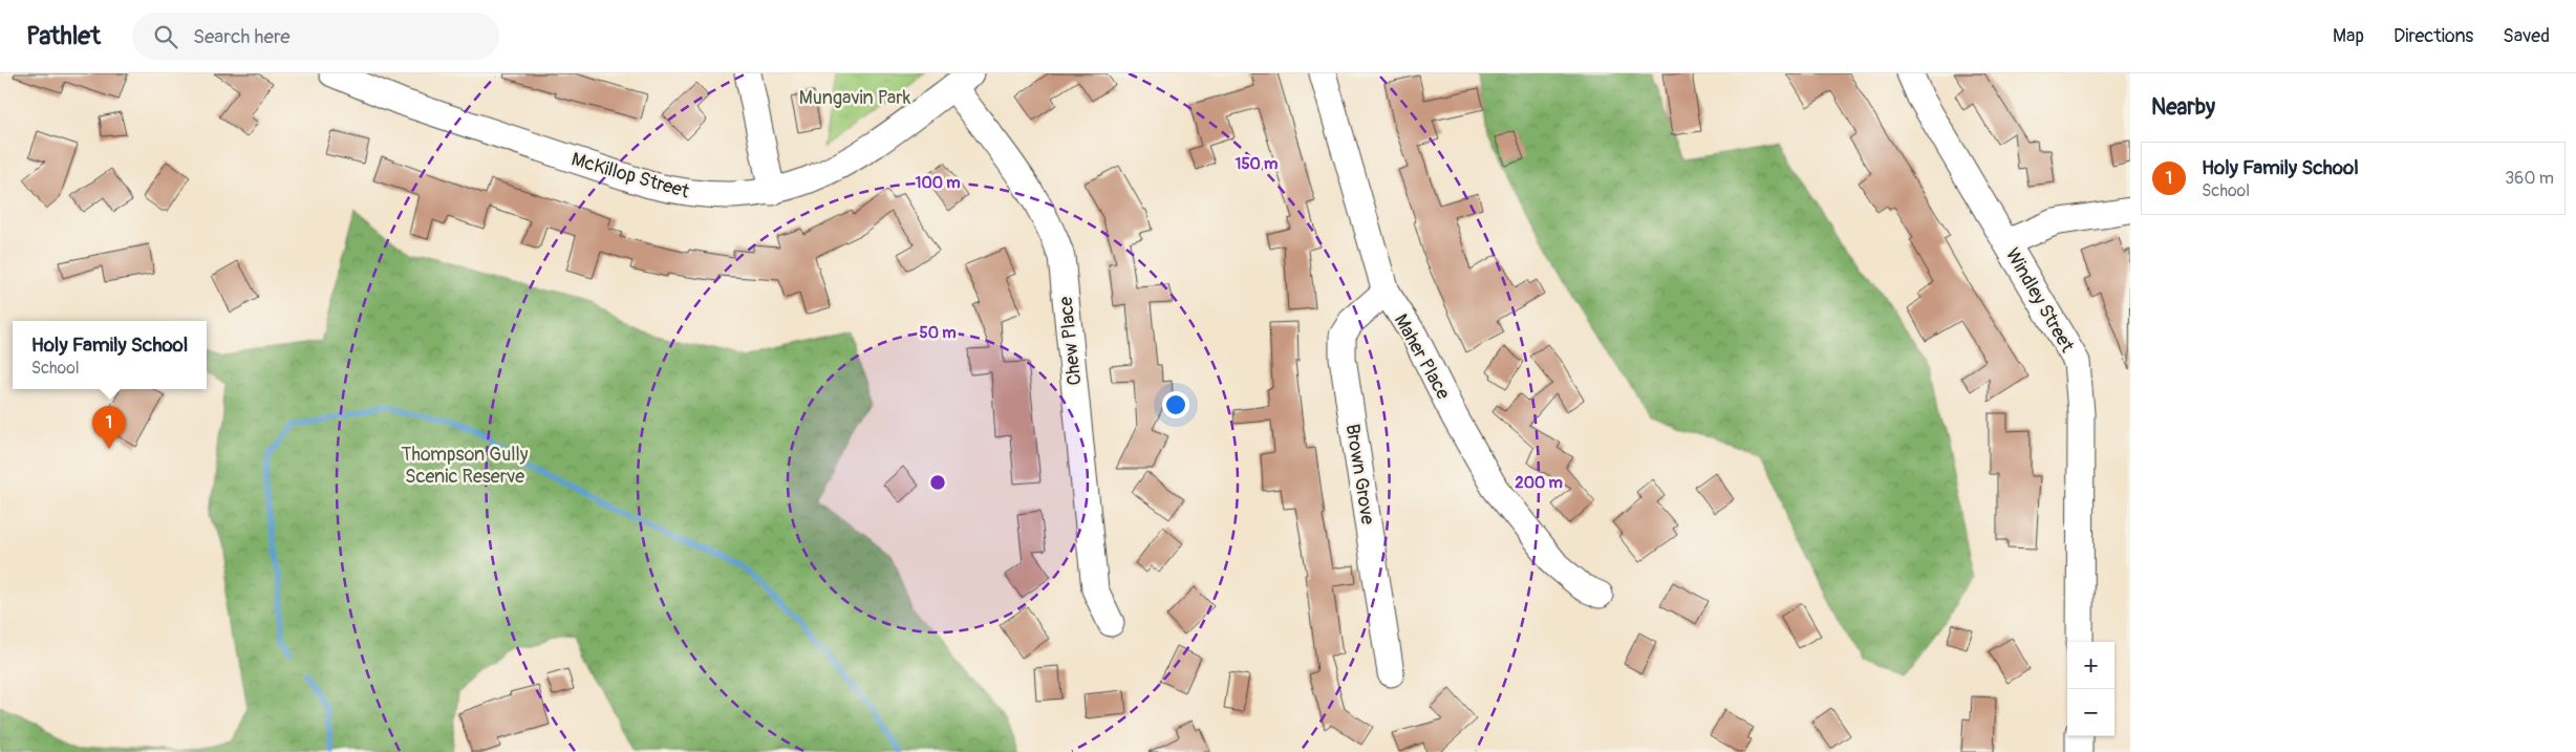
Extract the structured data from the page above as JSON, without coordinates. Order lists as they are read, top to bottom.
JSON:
{
  "streets": {
    "street": [
      "McKillop Street",
      "Windley Street",
      "Chew Place",
      "Maher Place",
      "Brown Grove"
    ]
  },
  "crossings": [
    ["McKillop Street", "Chew Place"],
    ["Maher Place", "Brown Grove"]
  ],
  "parks": ["Mungavin Park", "Thompson Gully Scenic Reserve"],
  "page": {
    "header": "Pathlet",
    "search": "Search here",
    "nav": ["Map", "Directions", "Saved"],
    "heading": "Nearby",
    "list": [
      {
        "mark": "1",
        "name": "Holy Family School",
        "note": "School",
        "value": "360 m"
      }
    ],
    "popup": ["Holy Family School", "School"],
    "pins": "1",
    "map_buttons": ["+", "−"]
  },
  "rings": [
    "150 m",
    "100 m",
    "50 m",
    "200 m"
  ]
}
